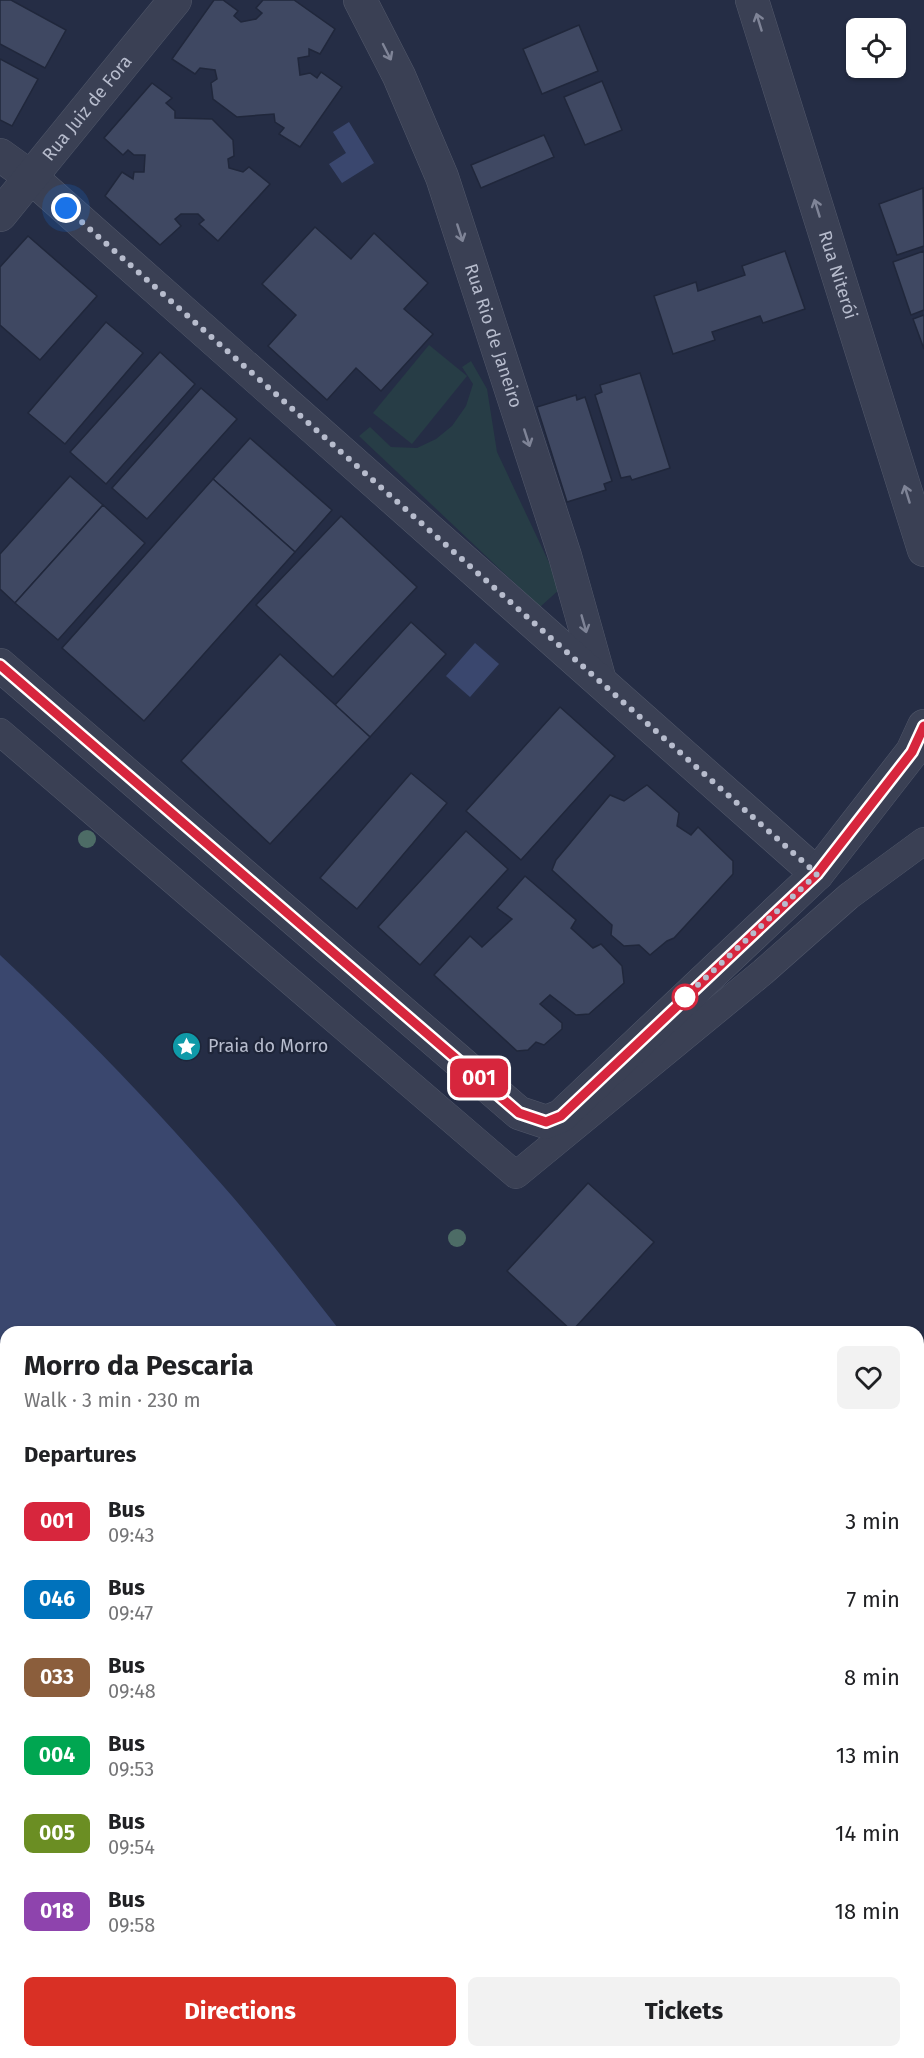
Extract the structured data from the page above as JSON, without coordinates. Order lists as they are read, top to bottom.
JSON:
{
  "streets": {
    "street": ["Rua Juiz de Fora", "Rua Niterói", "Rua Rio de Janeiro"]
  },
  "one_way": ["Rua Niterói", "Rua Rio de Janeiro"],
  "places": {
    "place": ["Praia do Morro"]
  },
  "lines": ["bus line 001"],
  "page": {
    "on_map": "001",
    "heading": [
      ["Morro da Pescaria", "Walk · 3 min · 230 m"],
      "Departures"
    ],
    "list": [
      {
        "mark": "001",
        "name": "Bus",
        "note": "09:43",
        "value": "3 min"
      },
      {
        "mark": "046",
        "name": "Bus",
        "note": "09:47",
        "value": "7 min"
      },
      {
        "mark": "033",
        "name": "Bus",
        "note": "09:48",
        "value": "8 min"
      },
      {
        "mark": "004",
        "name": "Bus",
        "note": "09:53",
        "value": "13 min"
      },
      {
        "mark": "005",
        "name": "Bus",
        "note": "09:54",
        "value": "14 min"
      },
      {
        "mark": "018",
        "name": "Bus",
        "note": "09:58",
        "value": "18 min"
      }
    ],
    "buttons": ["Directions", "Tickets"]
  }
}
